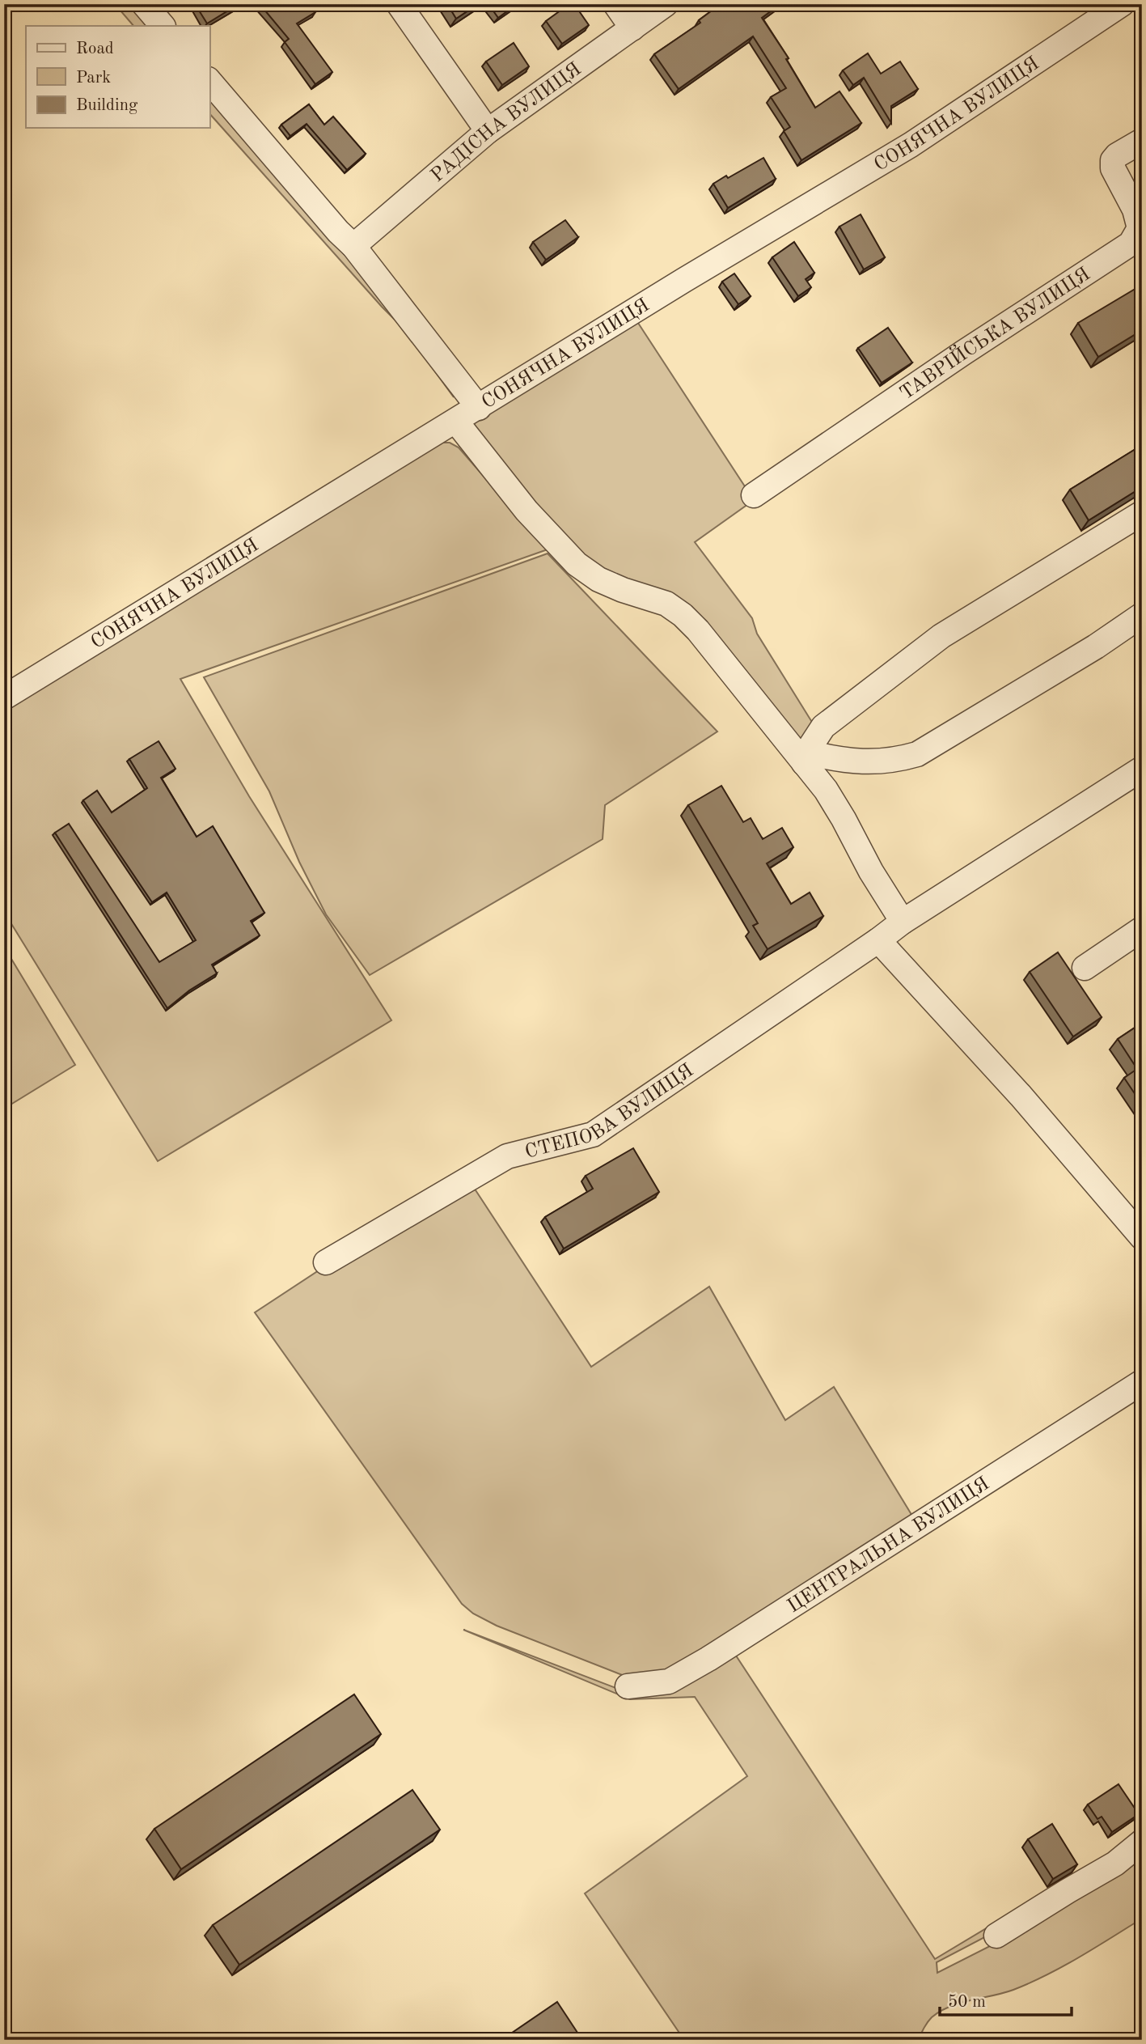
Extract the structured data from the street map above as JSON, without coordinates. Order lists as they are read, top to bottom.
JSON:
{
  "streets": {
    "street": [
      "СОНЯЧНА ВУЛИЦЯ",
      "РАДІСНА ВУЛИЦЯ",
      "ТАВРІЙСЬКА ВУЛИЦЯ",
      "СТЕПОВА ВУЛИЦЯ",
      "ЦЕНТРАЛЬНА ВУЛИЦЯ"
    ]
  },
  "legend": ["Road", "Park", "Building"],
  "scale_bar": "50 m"
}
